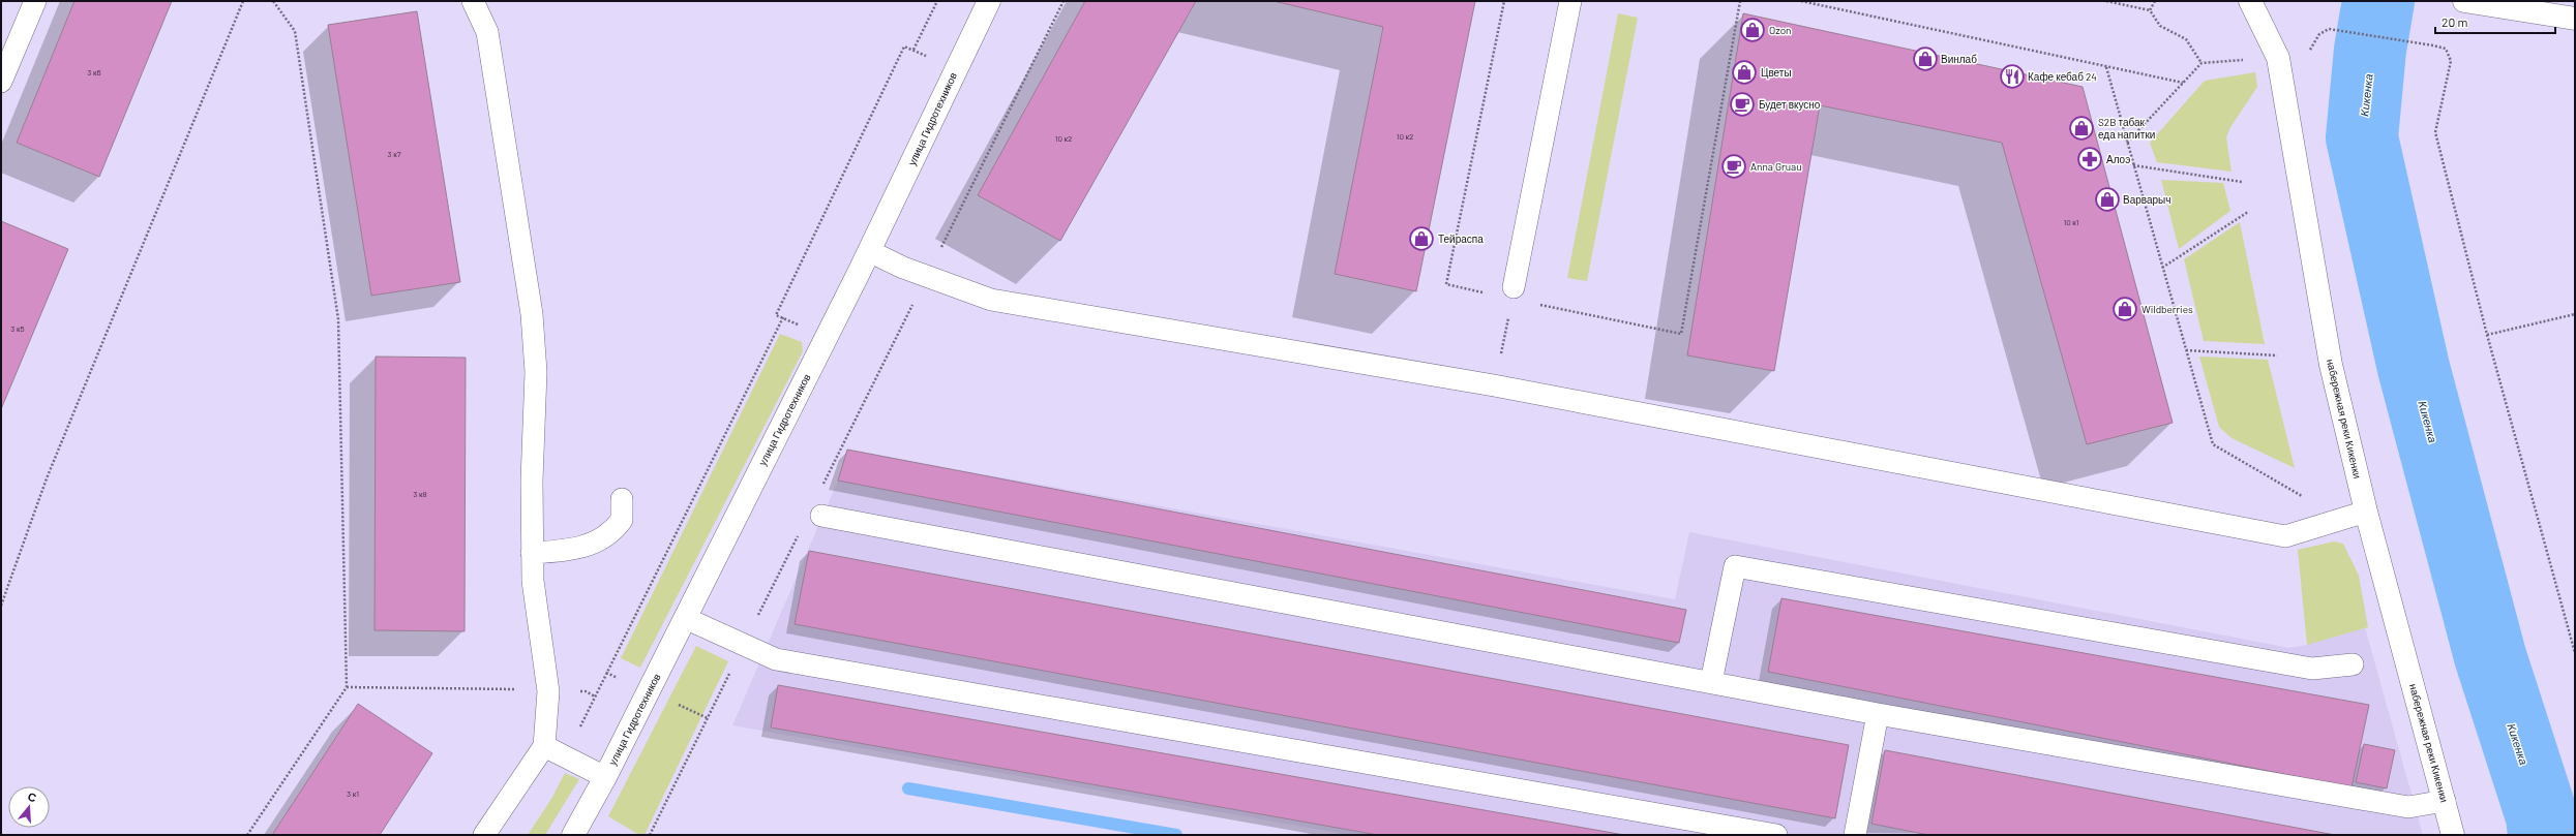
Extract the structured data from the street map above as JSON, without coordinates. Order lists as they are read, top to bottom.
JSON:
{
  "streets": {
    "street": ["улица Гидротехников", "набережная реки Кикенки"]
  },
  "water": ["Кикенка"],
  "places": {
    "shop": [
      "Ozon",
      "Винлаб",
      "Цветы",
      "S2B табак еда напитки",
      "Варварыч",
      "Тейраспа",
      "Wildberries"
    ],
    "restaurant": ["Кафе кебаб 24"],
    "cafe": ["Будет вкусно", "Anna Gruau"],
    "pharmacy": ["Алоэ"]
  },
  "house_numbers": [
    "3 к6",
    "10 к2",
    "10 к2",
    "3 к7",
    "10 к1",
    "3 к5",
    "3 к8",
    "3 к1"
  ],
  "scale_bar": "20 m",
  "north": "top"
}
